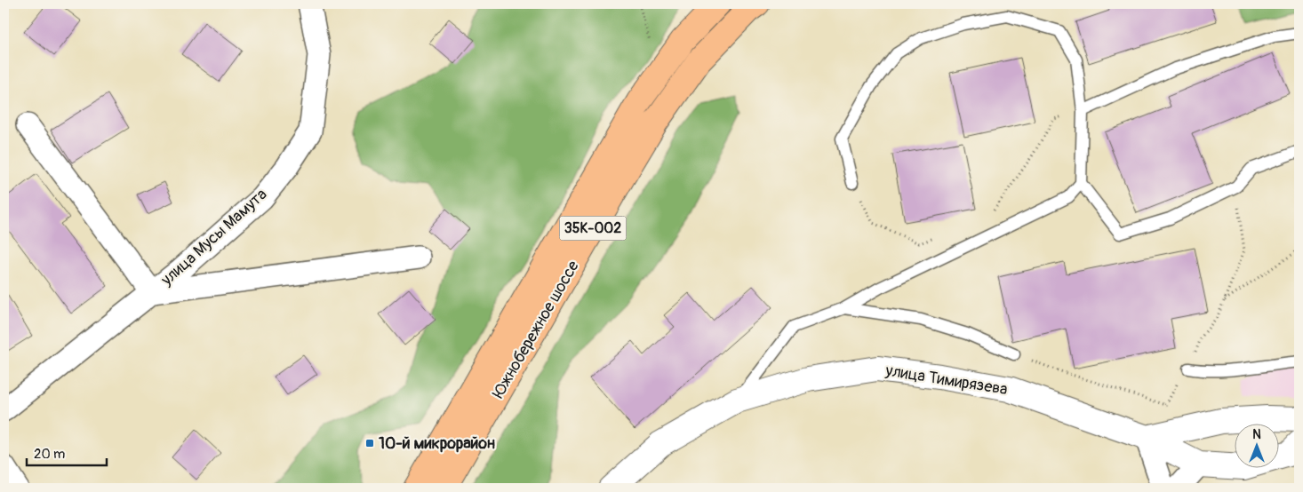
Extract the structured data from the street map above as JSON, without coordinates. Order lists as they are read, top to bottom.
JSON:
{
  "streets": {
    "highway": ["35К-002", "Южнобережное шоссе"],
    "street": ["улица Мусы Мамута", "улица Тимирязева"]
  },
  "places": {
    "transit": ["10-й микрорайон"]
  },
  "scale_bar": "20 m",
  "north": "top"
}
